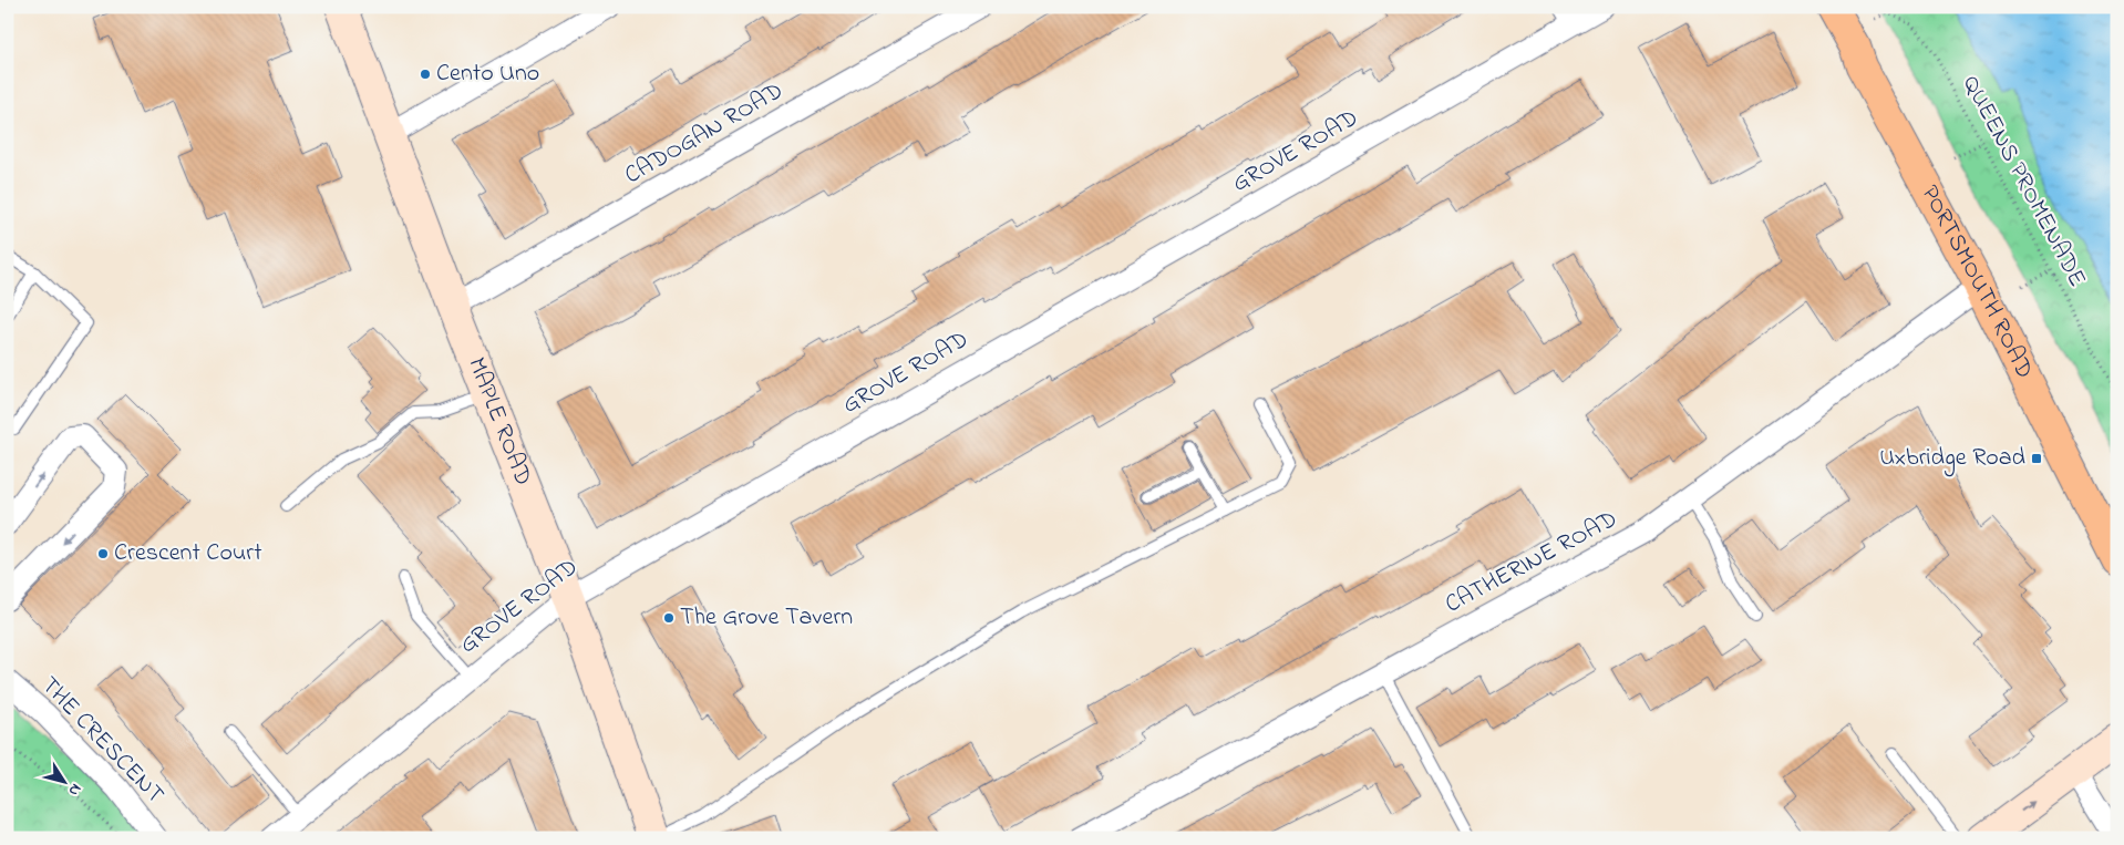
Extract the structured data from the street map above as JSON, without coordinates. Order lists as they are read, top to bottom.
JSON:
{
  "streets": {
    "main road": ["PORTSMOUTH ROAD"],
    "street": [
      "CADOGAN ROAD",
      "GROVE ROAD",
      "MAPLE ROAD",
      "CATHERINE ROAD",
      "THE CRESCENT"
    ],
    "path": ["QUEENS PROMENADE"]
  },
  "crossings": [
    ["CADOGAN ROAD", "MAPLE ROAD"],
    ["GROVE ROAD", "MAPLE ROAD"],
    ["PORTSMOUTH ROAD", "CATHERINE ROAD"]
  ],
  "places": {
    "other": ["Cento Uno", "Crescent Court", "The Grove Tavern"],
    "transit": ["Uxbridge Road"]
  },
  "north": "bottom right"
}
